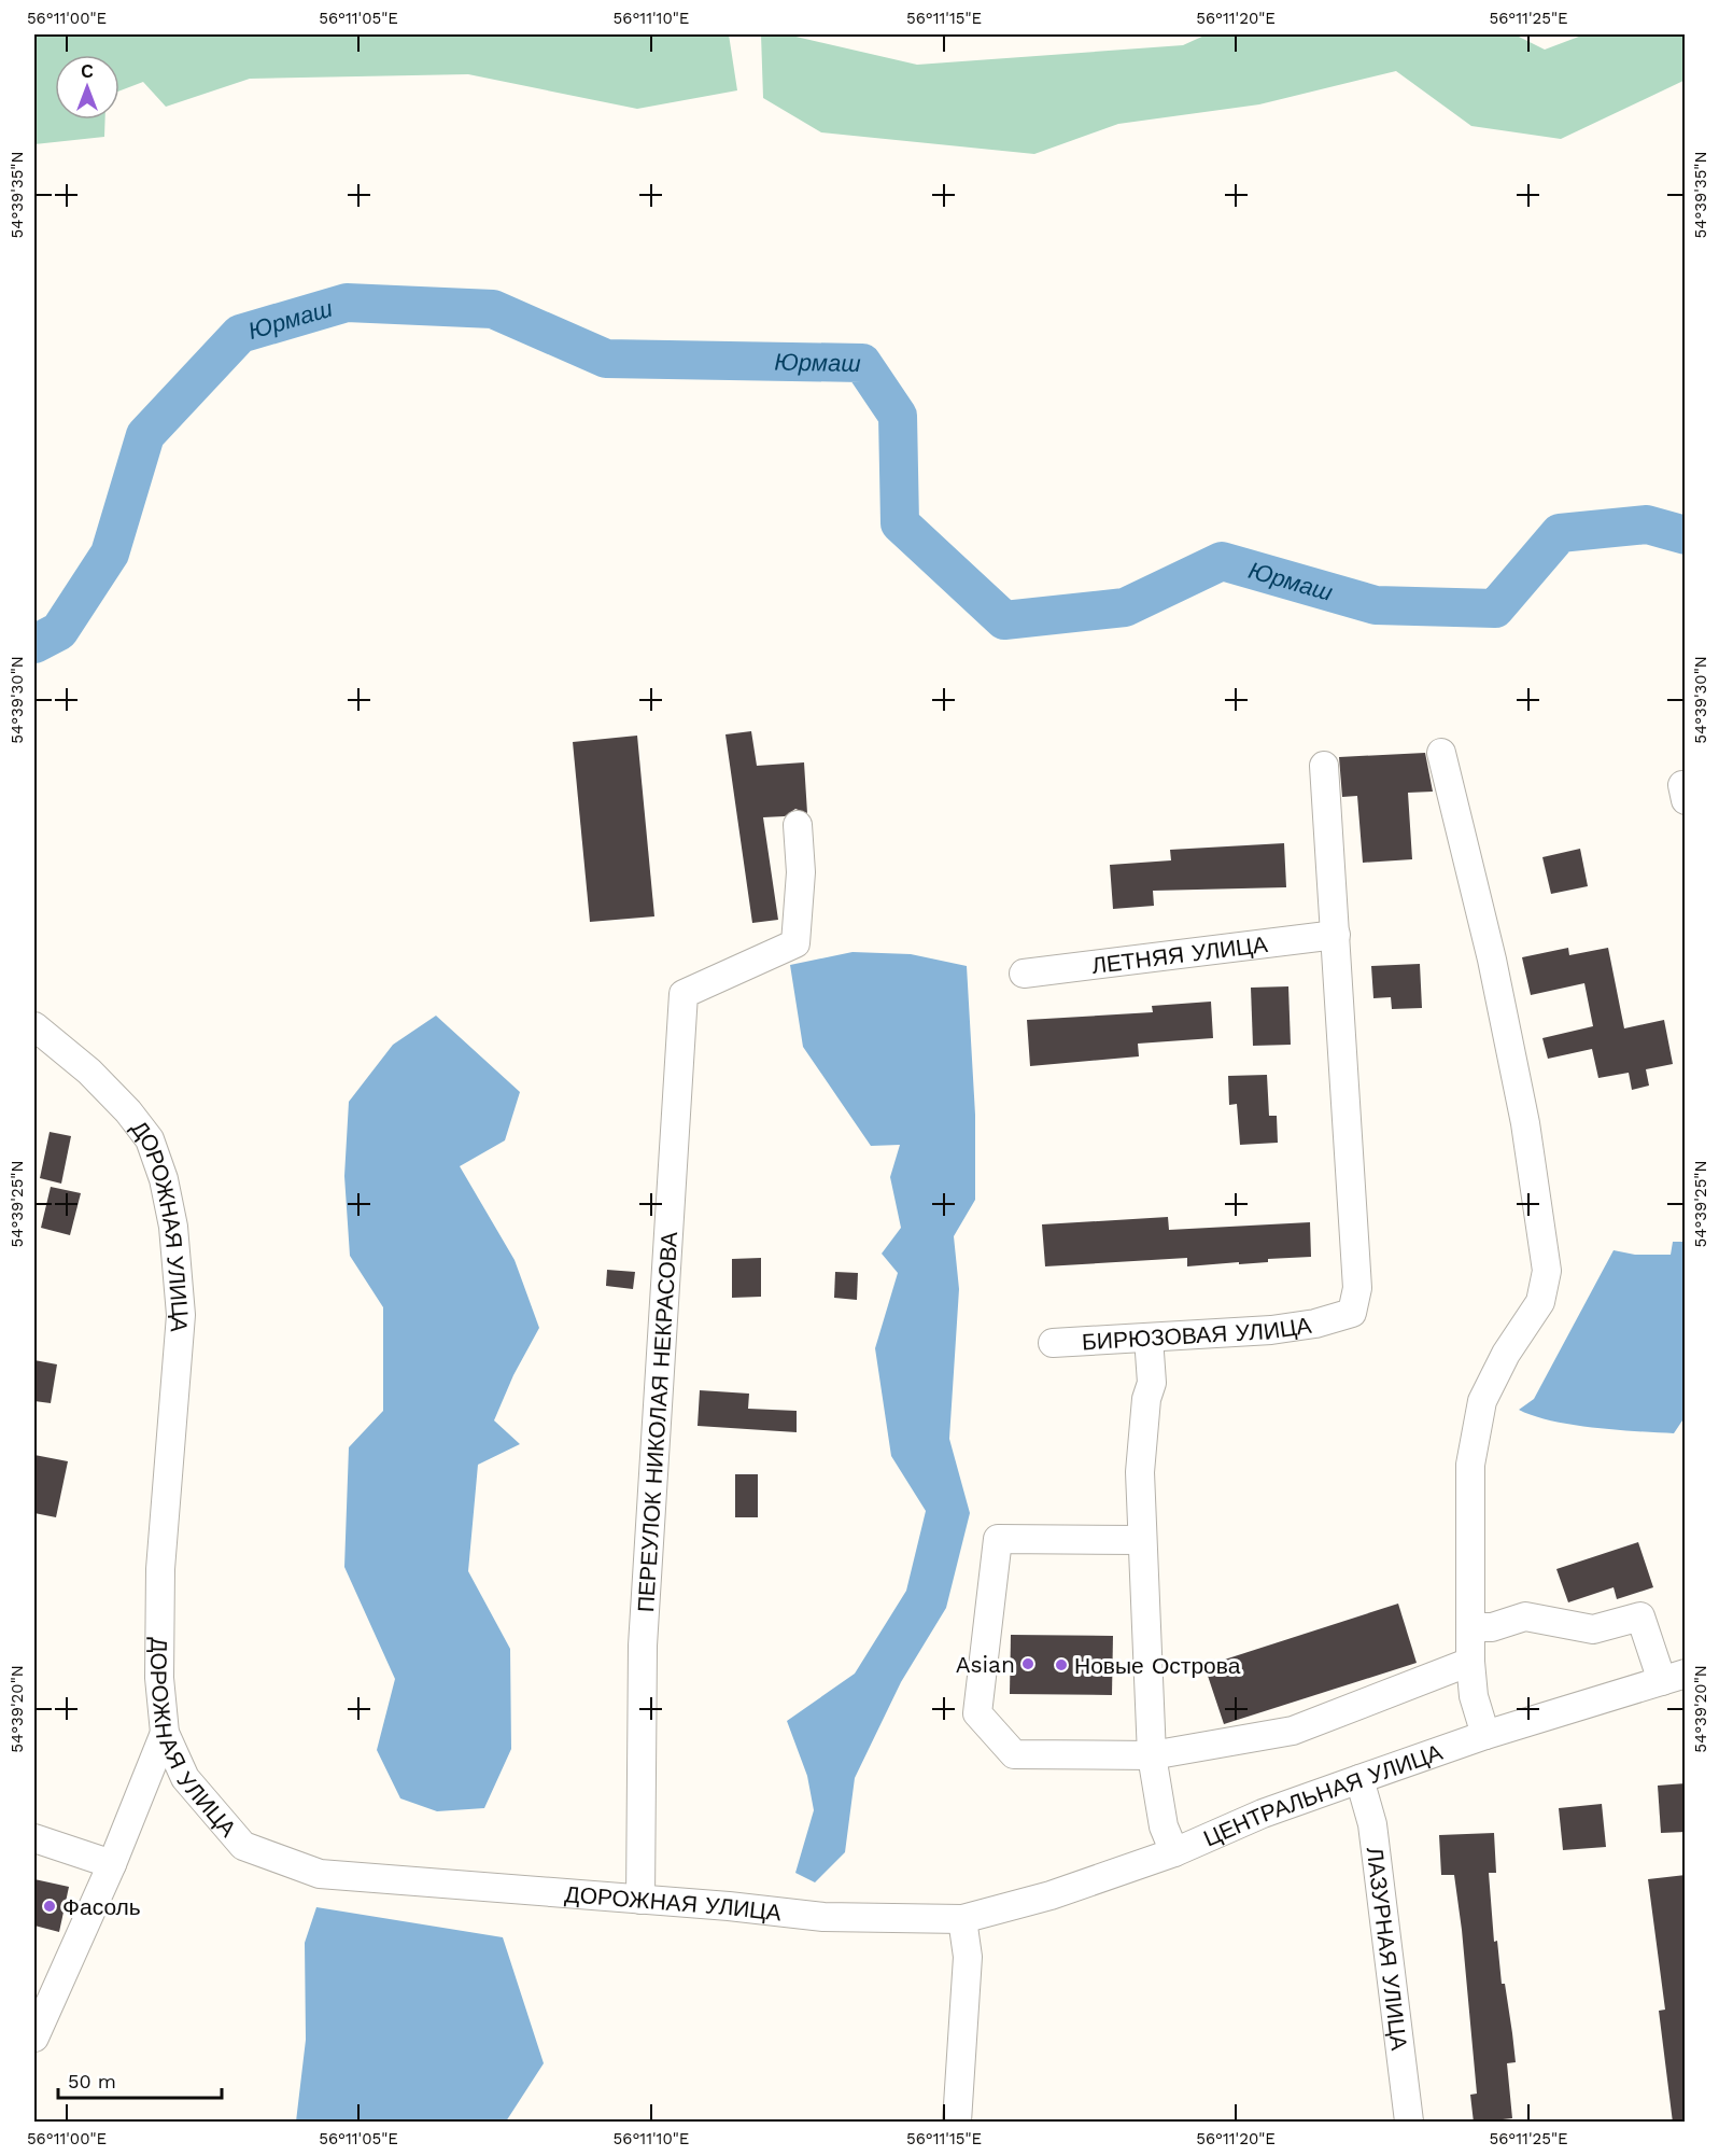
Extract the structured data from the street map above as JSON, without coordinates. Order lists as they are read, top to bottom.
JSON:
{
  "streets": {
    "street": [
      "ЛЕТНЯЯ УЛИЦА",
      "ДОРОЖНАЯ УЛИЦА",
      "БИРЮЗОВАЯ УЛИЦА",
      "ПЕРЕУЛОК НИКОЛАЯ НЕКРАСОВА",
      "ЦЕНТРАЛЬНАЯ УЛИЦА",
      "ЛАЗУРНАЯ УЛИЦА"
    ]
  },
  "crossings": [
    ["ЛЕТНЯЯ УЛИЦА", "БИРЮЗОВАЯ УЛИЦА"],
    ["ДОРОЖНАЯ УЛИЦА", "ПЕРЕУЛОК НИКОЛАЯ НЕКРАСОВА"],
    ["ДОРОЖНАЯ УЛИЦА", "ЦЕНТРАЛЬНАЯ УЛИЦА"],
    ["ЦЕНТРАЛЬНАЯ УЛИЦА", "ЛАЗУРНАЯ УЛИЦА"]
  ],
  "water": ["Юрмаш"],
  "places": ["Asian", "Новые Острова", "Фасоль"],
  "scale_bar": "50 m",
  "north": "top",
  "coordinates": [
    "56°11'00\"E",
    "56°11'05\"E",
    "56°11'10\"E",
    "56°11'15\"E",
    "56°11'20\"E",
    "56°11'25\"E",
    "54°39'35\"N",
    "54°39'30\"N",
    "54°39'25\"N",
    "54°39'20\"N"
  ]
}
